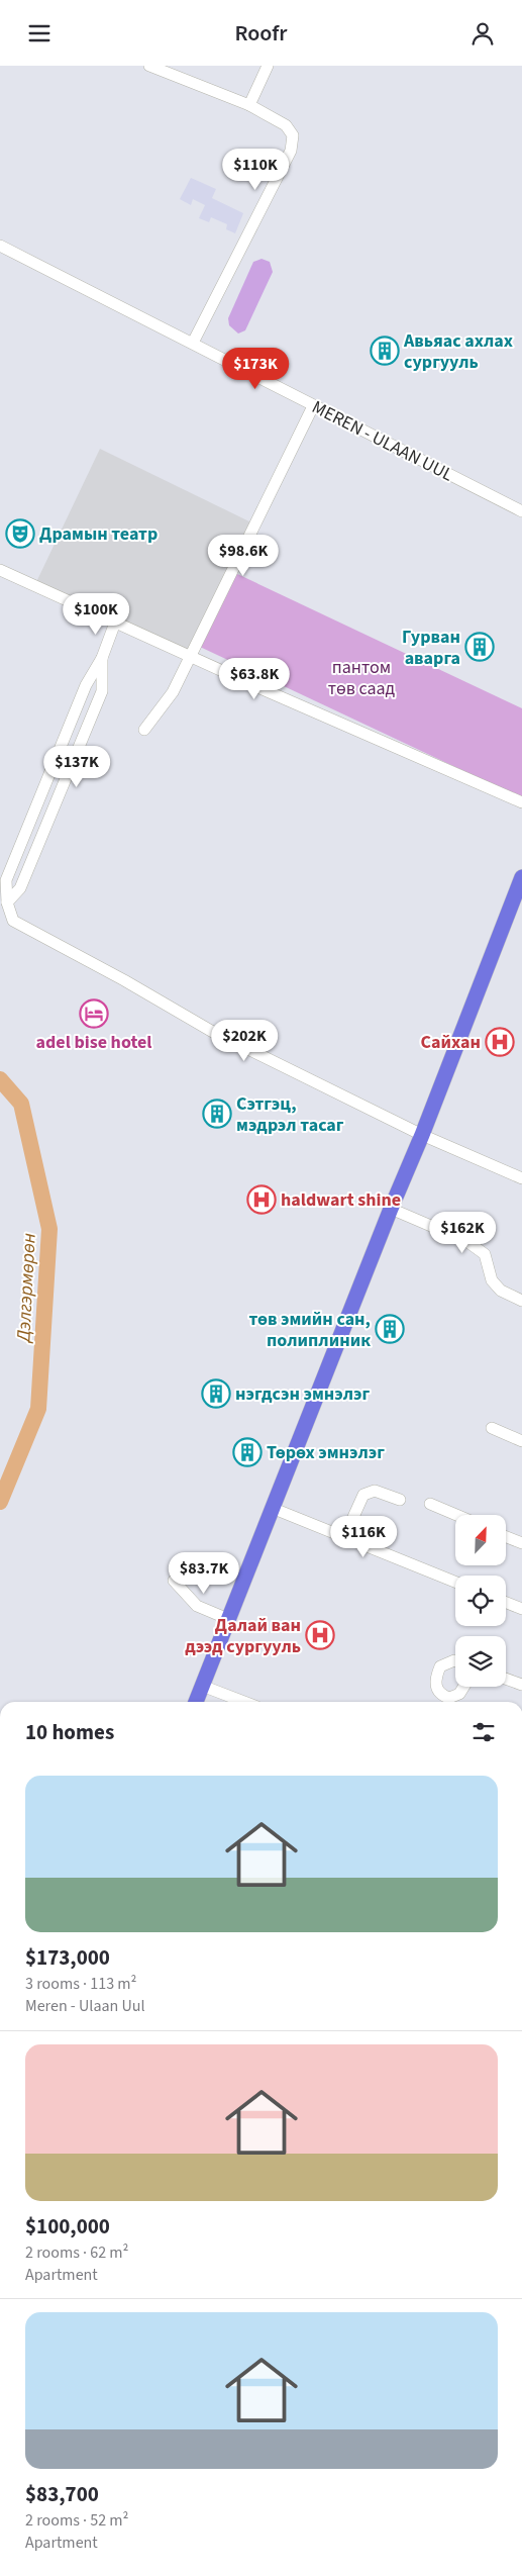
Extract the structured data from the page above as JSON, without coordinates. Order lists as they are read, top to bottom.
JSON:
{
  "streets": {
    "street": ["MEREN - ULAAN UUL"]
  },
  "water": ["Дэлгэрмөрөн"],
  "parks": ["пантом төв саад"],
  "places": {
    "building": [
      "Авьяас ахлах сургууль",
      "Гурван аварга",
      "Сэтгэц, мэдрэл тасаг",
      "төв эмийн сан, полиплиник",
      "нэгдсэн эмнэлэг",
      "Төрөх эмнэлэг"
    ],
    "theatre": ["Драмын театр"],
    "hotel": ["adel bise hotel"],
    "hospital": ["Сайхан", "haldwart shine", "Далай ван дээд сургууль"]
  },
  "north": "top right",
  "page": {
    "header": "Roofr",
    "price": [
      "$110K",
      "$173K",
      "$98.6K",
      "$100K",
      "$63.8K",
      "$137K",
      "$202K",
      "$162K",
      "$116K",
      "$83.7K"
    ],
    "heading": "10 homes",
    "list": [
      {
        "name": "$173,000",
        "note": "3 rooms · 113 m² · Meren - Ulaan Uul"
      },
      {
        "name": "$100,000",
        "note": "2 rooms · 62 m² · Apartment"
      },
      {
        "name": "$83,700",
        "note": "2 rooms · 52 m² · Apartment"
      }
    ]
  }
}
